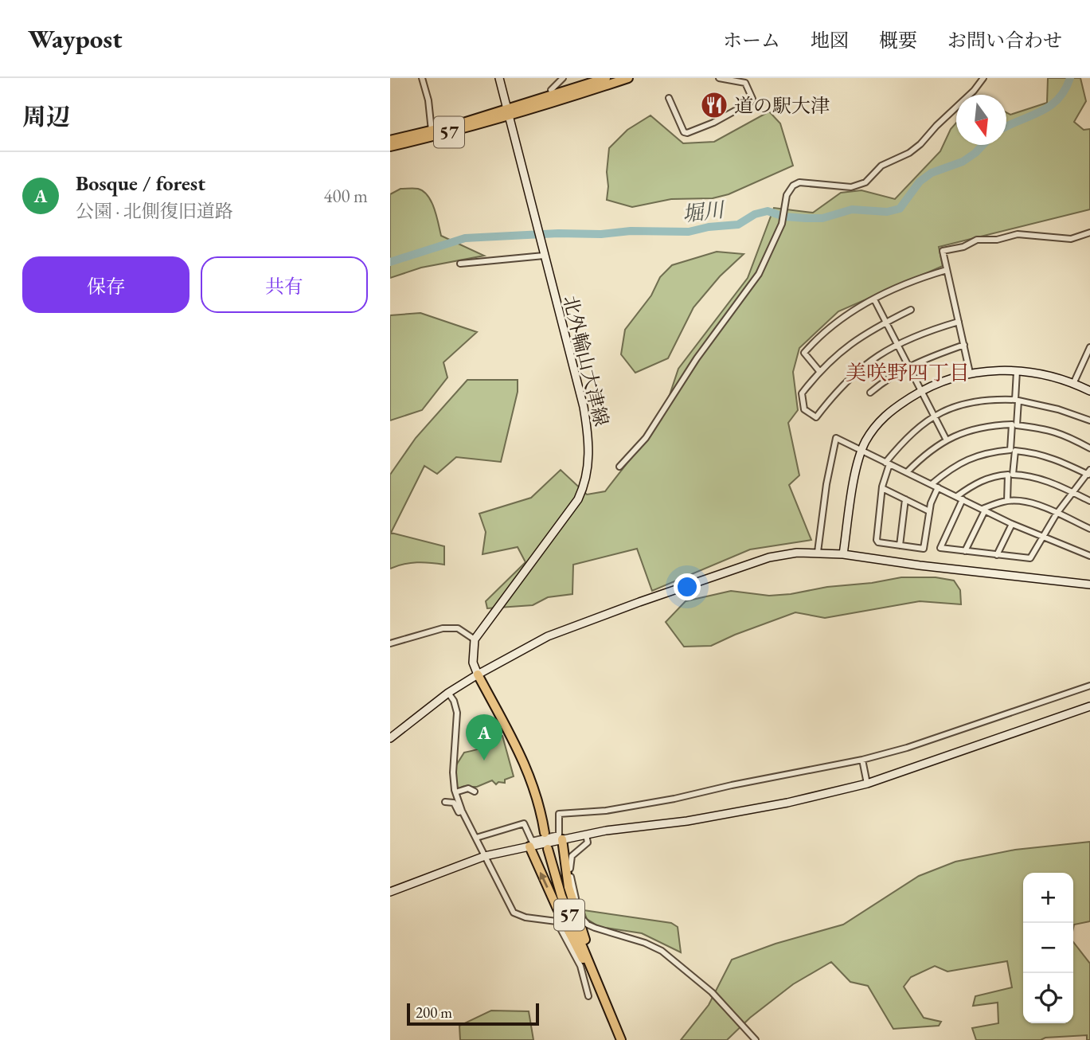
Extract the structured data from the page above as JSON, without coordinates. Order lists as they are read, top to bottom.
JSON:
{
  "streets": {
    "highway": ["57"],
    "street": ["北外輪山大津線"]
  },
  "crossings": [
    ["57", "北外輪山大津線"]
  ],
  "districts": ["美咲野四丁目"],
  "water": ["堀川"],
  "places": {
    "restaurant": ["道の駅大津"]
  },
  "scale_bar": "200 m",
  "north": "bottom",
  "page": {
    "header": "Waypost",
    "nav": [
      "ホーム",
      "地図",
      "概要",
      "お問い合わせ"
    ],
    "heading": "周辺",
    "list": [
      {
        "mark": "A",
        "name": "Bosque / forest",
        "note": "公園 · 北側復旧道路",
        "value": "400 m"
      }
    ],
    "buttons": ["保存", "共有"],
    "pins": "A",
    "map_buttons": ["+", "−"],
    "scale": "200 m"
  }
}
